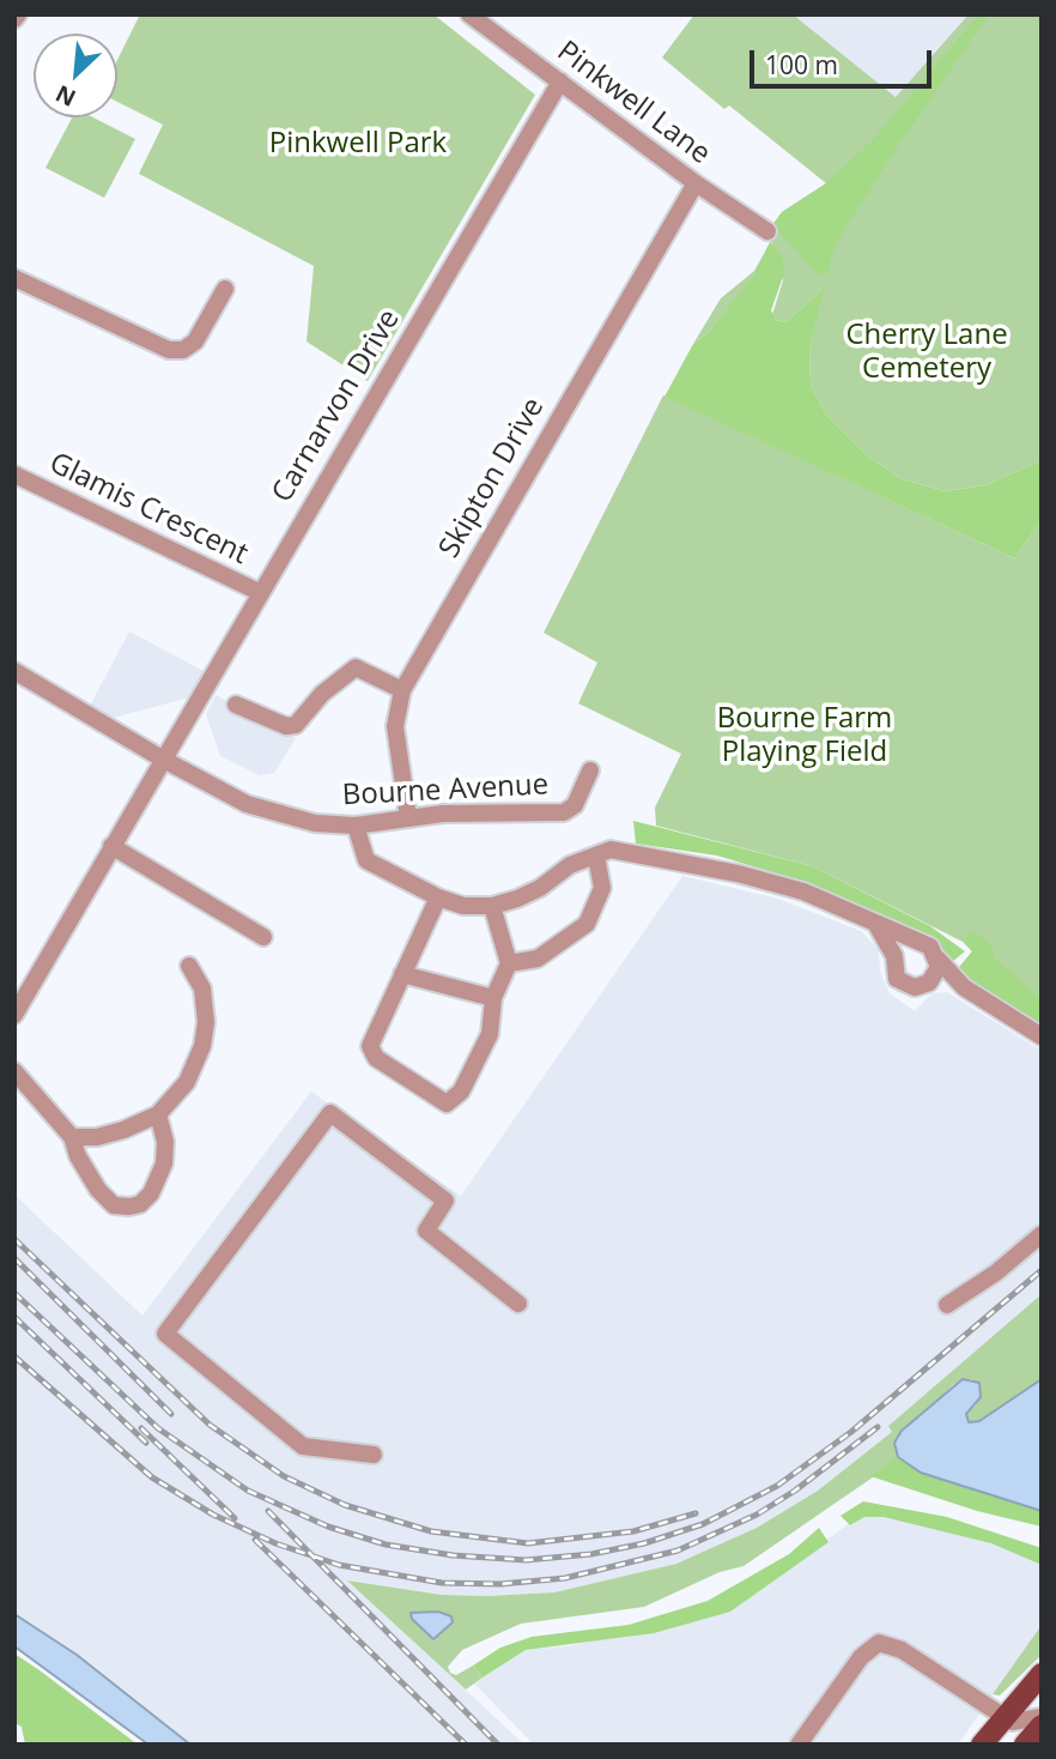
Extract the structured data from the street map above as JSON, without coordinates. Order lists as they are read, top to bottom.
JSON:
{
  "streets": {
    "street": [
      "Pinkwell Lane",
      "Carnarvon Drive",
      "Skipton Drive",
      "Glamis Crescent",
      "Bourne Avenue"
    ]
  },
  "crossings": [
    ["Pinkwell Lane", "Carnarvon Drive"],
    ["Pinkwell Lane", "Skipton Drive"],
    ["Carnarvon Drive", "Glamis Crescent"],
    ["Carnarvon Drive", "Bourne Avenue"],
    ["Skipton Drive", "Bourne Avenue"]
  ],
  "parks": ["Pinkwell Park", "Cherry Lane Cemetery", "Bourne Farm Playing Field"],
  "scale_bar": "100 m",
  "north": "bottom left"
}
